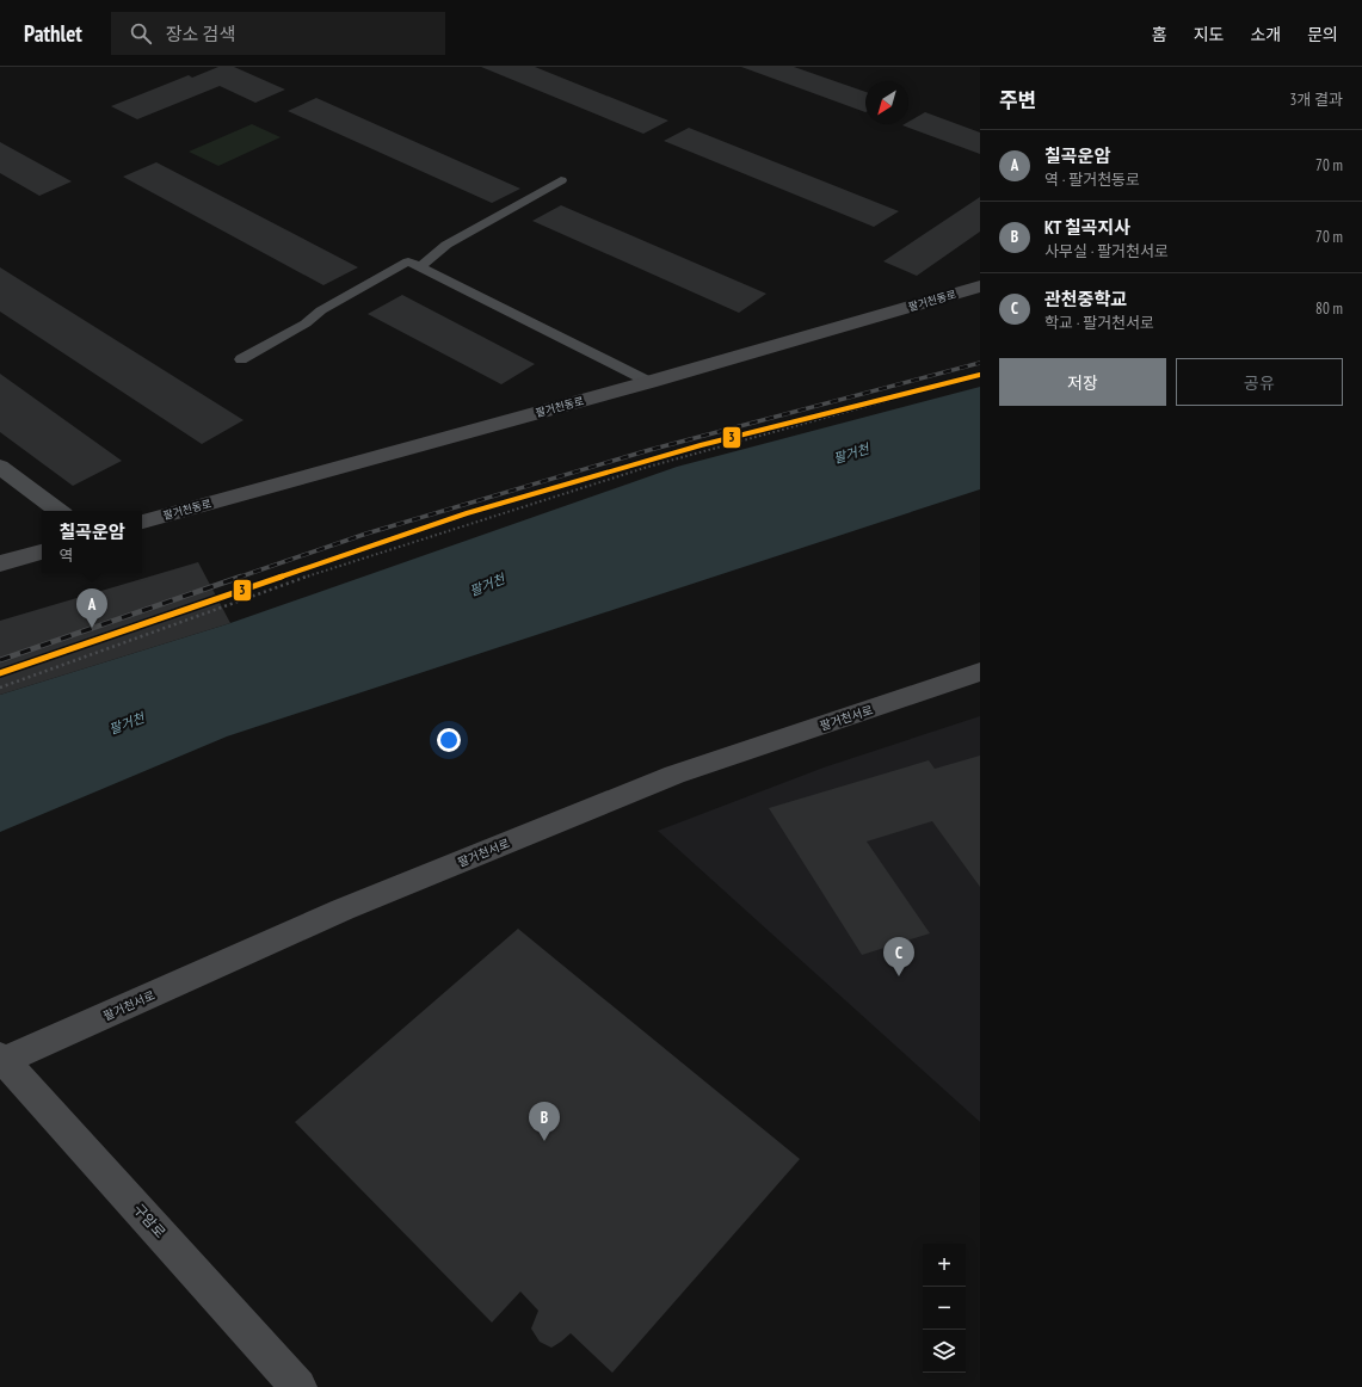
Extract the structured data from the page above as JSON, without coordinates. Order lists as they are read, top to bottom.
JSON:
{
  "streets": {
    "main road": ["팔거천동로", "팔거천서로", "구암로"]
  },
  "crossings": [
    ["팔거천서로", "구암로"]
  ],
  "water": ["팔거천"],
  "lines": ["transit line 3"],
  "north": "bottom left",
  "page": {
    "header": "Pathlet",
    "search": "장소 검색",
    "nav": [
      "홈",
      "지도",
      "소개",
      "문의"
    ],
    "heading": ["주변", "3개 결과"],
    "list": [
      {
        "mark": "A",
        "name": "칠곡운암",
        "note": "역 · 팔거천동로",
        "value": "70 m"
      },
      {
        "mark": "B",
        "name": "KT 칠곡지사",
        "note": "사무실 · 팔거천서로",
        "value": "70 m"
      },
      {
        "mark": "C",
        "name": "관천중학교",
        "note": "학교 · 팔거천서로",
        "value": "80 m"
      }
    ],
    "buttons": ["저장", "공유"],
    "popup": ["칠곡운암", "역"],
    "pins": ["A", "C", "B"],
    "map_buttons": ["+", "−"]
  }
}
